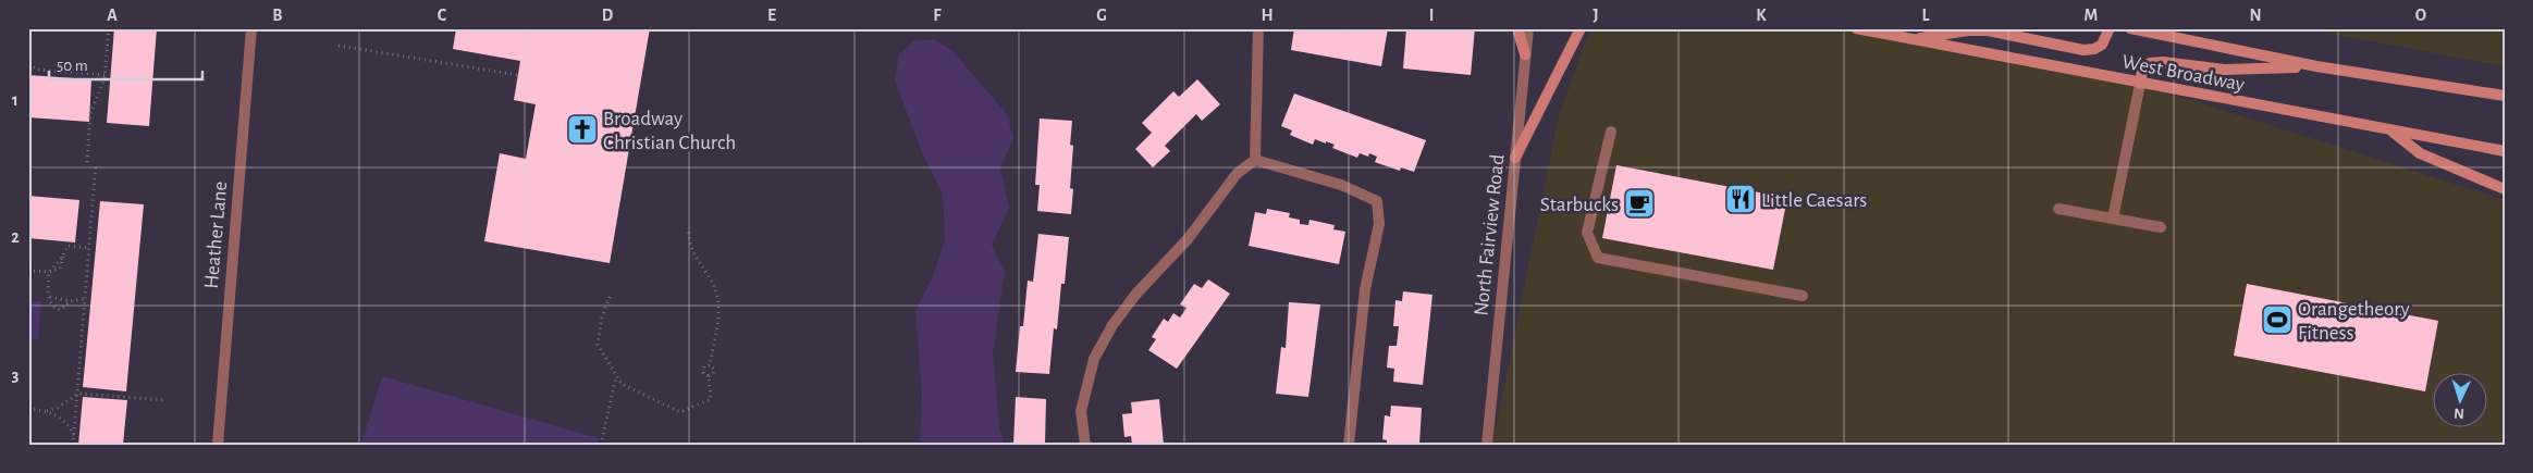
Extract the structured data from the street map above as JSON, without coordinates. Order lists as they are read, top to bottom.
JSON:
{
  "streets": {
    "main road": ["West Broadway"],
    "street": ["Heather Lane", "North Fairview Road"]
  },
  "places": {
    "church": ["Broadway Christian Church"],
    "restaurant": ["Little Caesars"],
    "cafe": ["Starbucks"],
    "sports": ["Orangetheory Fitness"]
  },
  "scale_bar": "50 m",
  "north": "bottom",
  "grid": {
    "columns": [
      "A",
      "B",
      "C",
      "D",
      "E",
      "F",
      "G",
      "H",
      "I",
      "J",
      "K",
      "L",
      "M",
      "N",
      "O"
    ],
    "rows": ["1", "2", "3"]
  }
}
